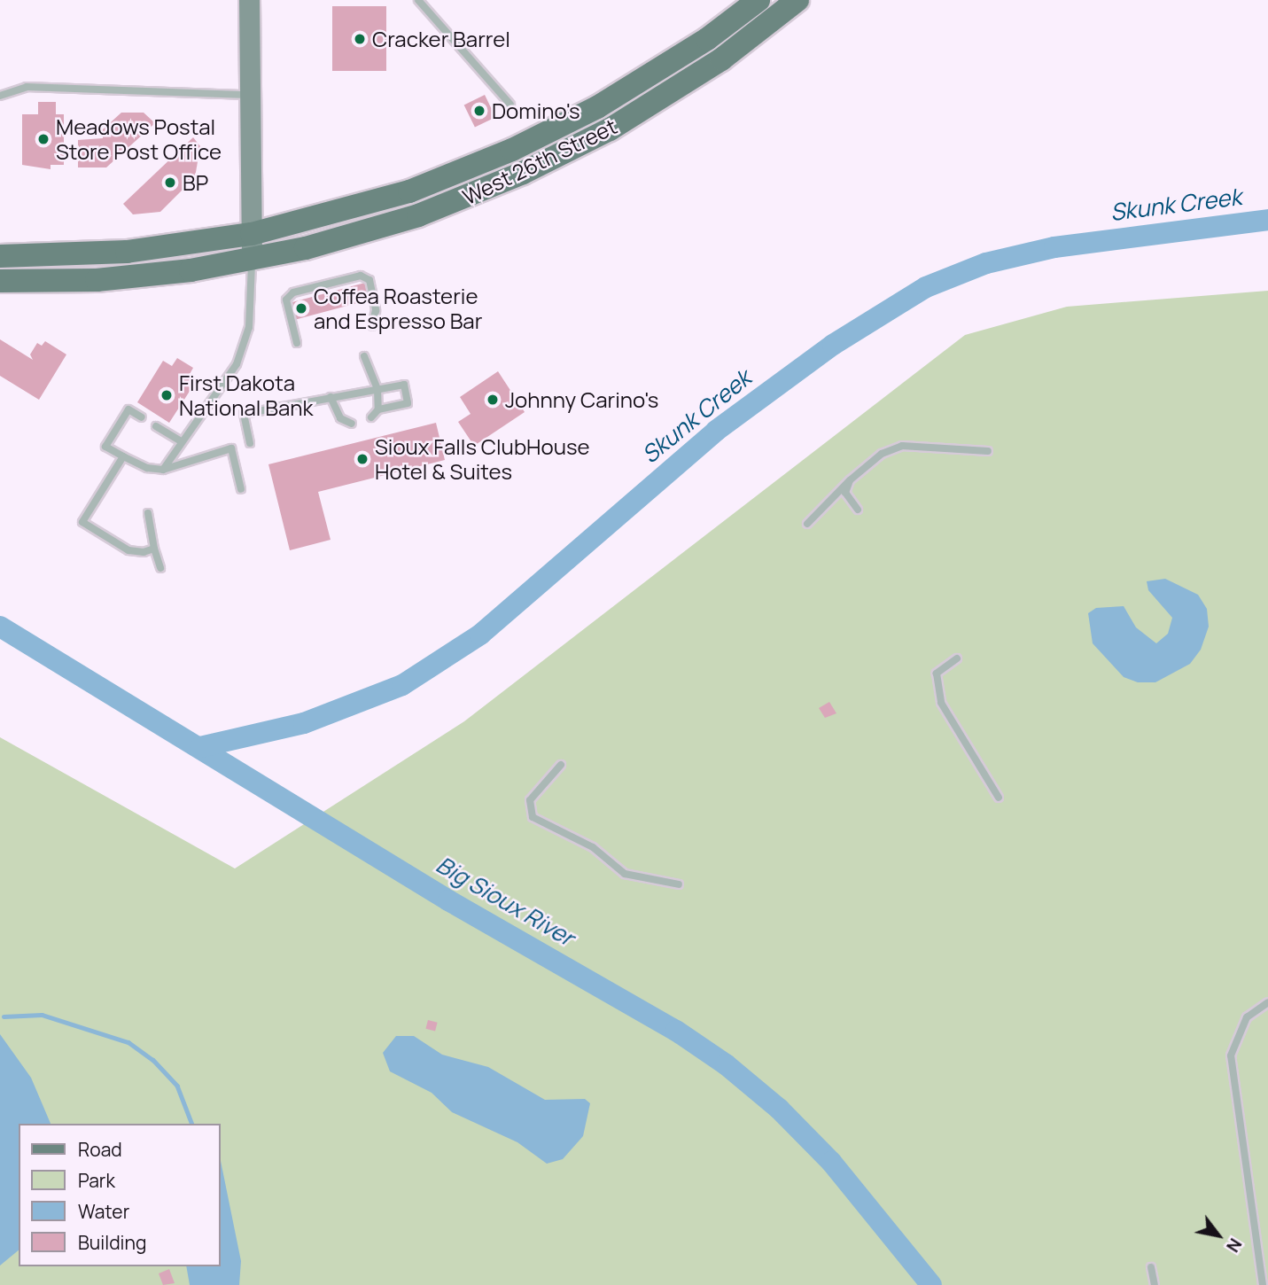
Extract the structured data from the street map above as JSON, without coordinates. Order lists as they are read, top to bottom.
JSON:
{
  "streets": {
    "main road": ["West 26th Street"]
  },
  "water": ["Skunk Creek", "Big Sioux River"],
  "places": [
    "Cracker Barrel",
    "Domino's",
    "Meadows Postal Store Post Office",
    "BP",
    "Coffea Roasterie and Espresso Bar",
    "First Dakota National Bank",
    "Johnny Carino's",
    "Sioux Falls ClubHouse Hotel & Suites"
  ],
  "legend": [
    "Road",
    "Park",
    "Water",
    "Building"
  ],
  "north": "bottom right"
}
